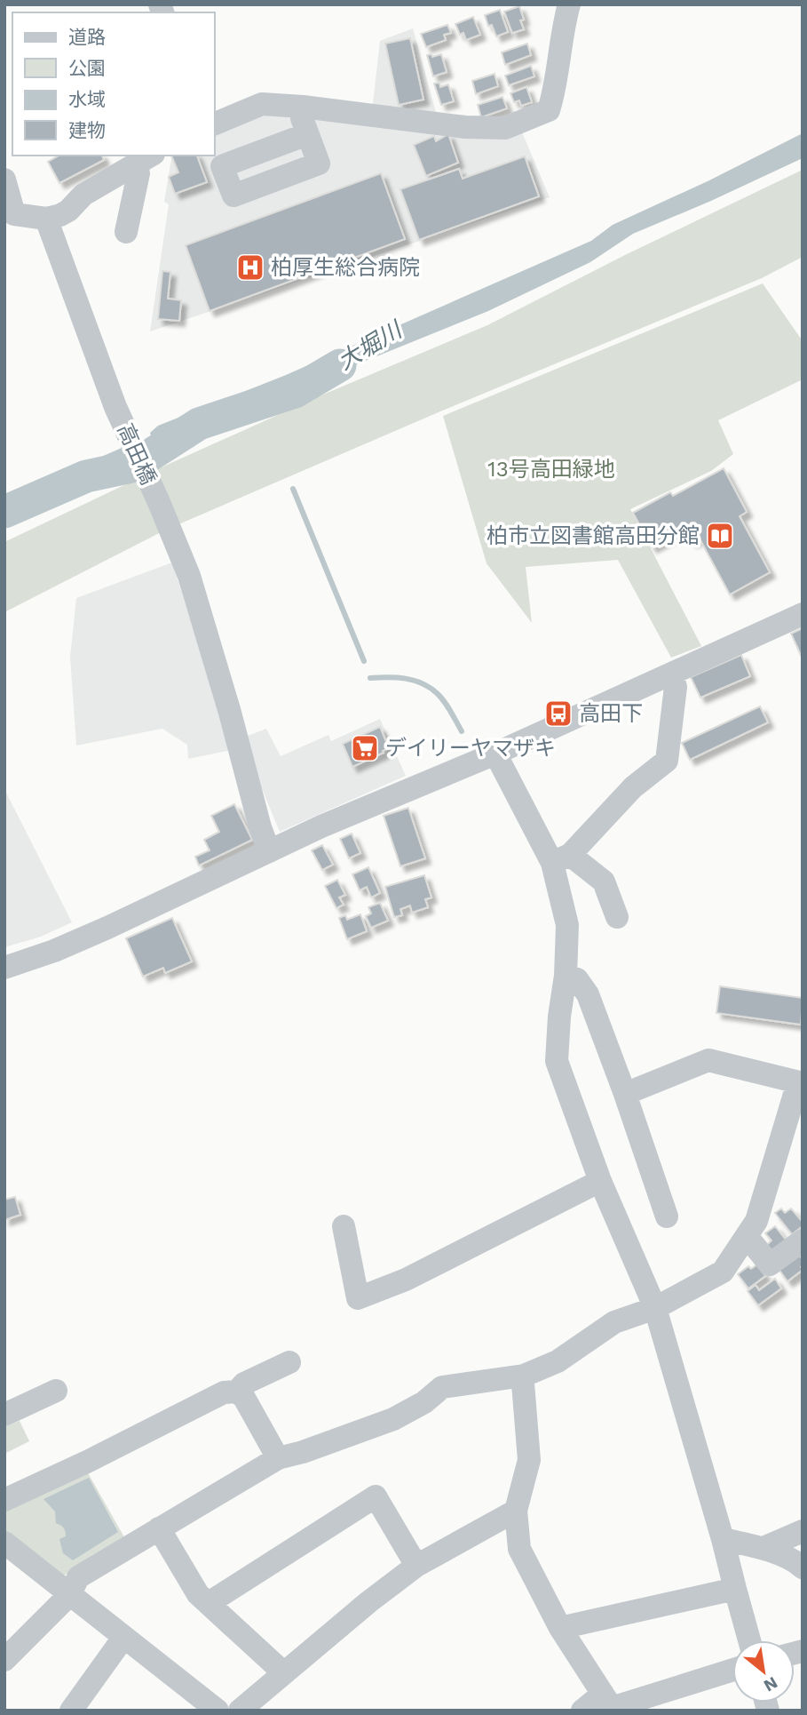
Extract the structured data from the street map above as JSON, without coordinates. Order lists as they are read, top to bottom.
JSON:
{
  "streets": {
    "street": ["高田橋"]
  },
  "water": ["大堀川"],
  "parks": ["13号高田緑地"],
  "places": {
    "hospital": ["柏厚生総合病院"],
    "library": ["柏市立図書館高田分館"],
    "bus stop": ["高田下"],
    "supermarket": ["デイリーヤマザキ"]
  },
  "legend": [
    "道路",
    "公園",
    "水域",
    "建物"
  ],
  "north": "bottom right"
}
